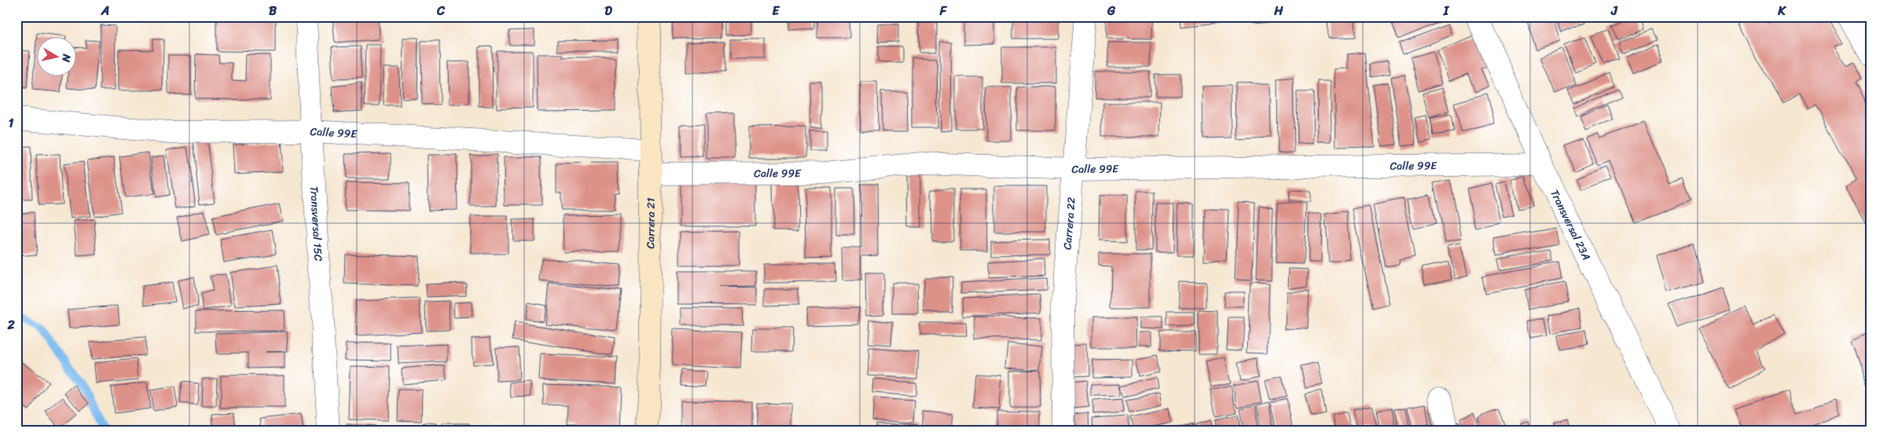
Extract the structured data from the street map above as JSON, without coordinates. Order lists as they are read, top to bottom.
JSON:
{
  "streets": {
    "street": [
      "Calle 99E",
      "Carrera 22",
      "Transversal 15C",
      "Carrera 21",
      "Transversal 23A"
    ]
  },
  "crossings": [
    ["Calle 99E", "Carrera 22"],
    ["Calle 99E", "Transversal 15C"],
    ["Calle 99E", "Carrera 21"],
    ["Calle 99E", "Transversal 23A"]
  ],
  "north": "right",
  "grid": {
    "columns": [
      "A",
      "B",
      "C",
      "D",
      "E",
      "F",
      "G",
      "H",
      "I",
      "J",
      "K"
    ],
    "rows": ["1", "2"]
  }
}
